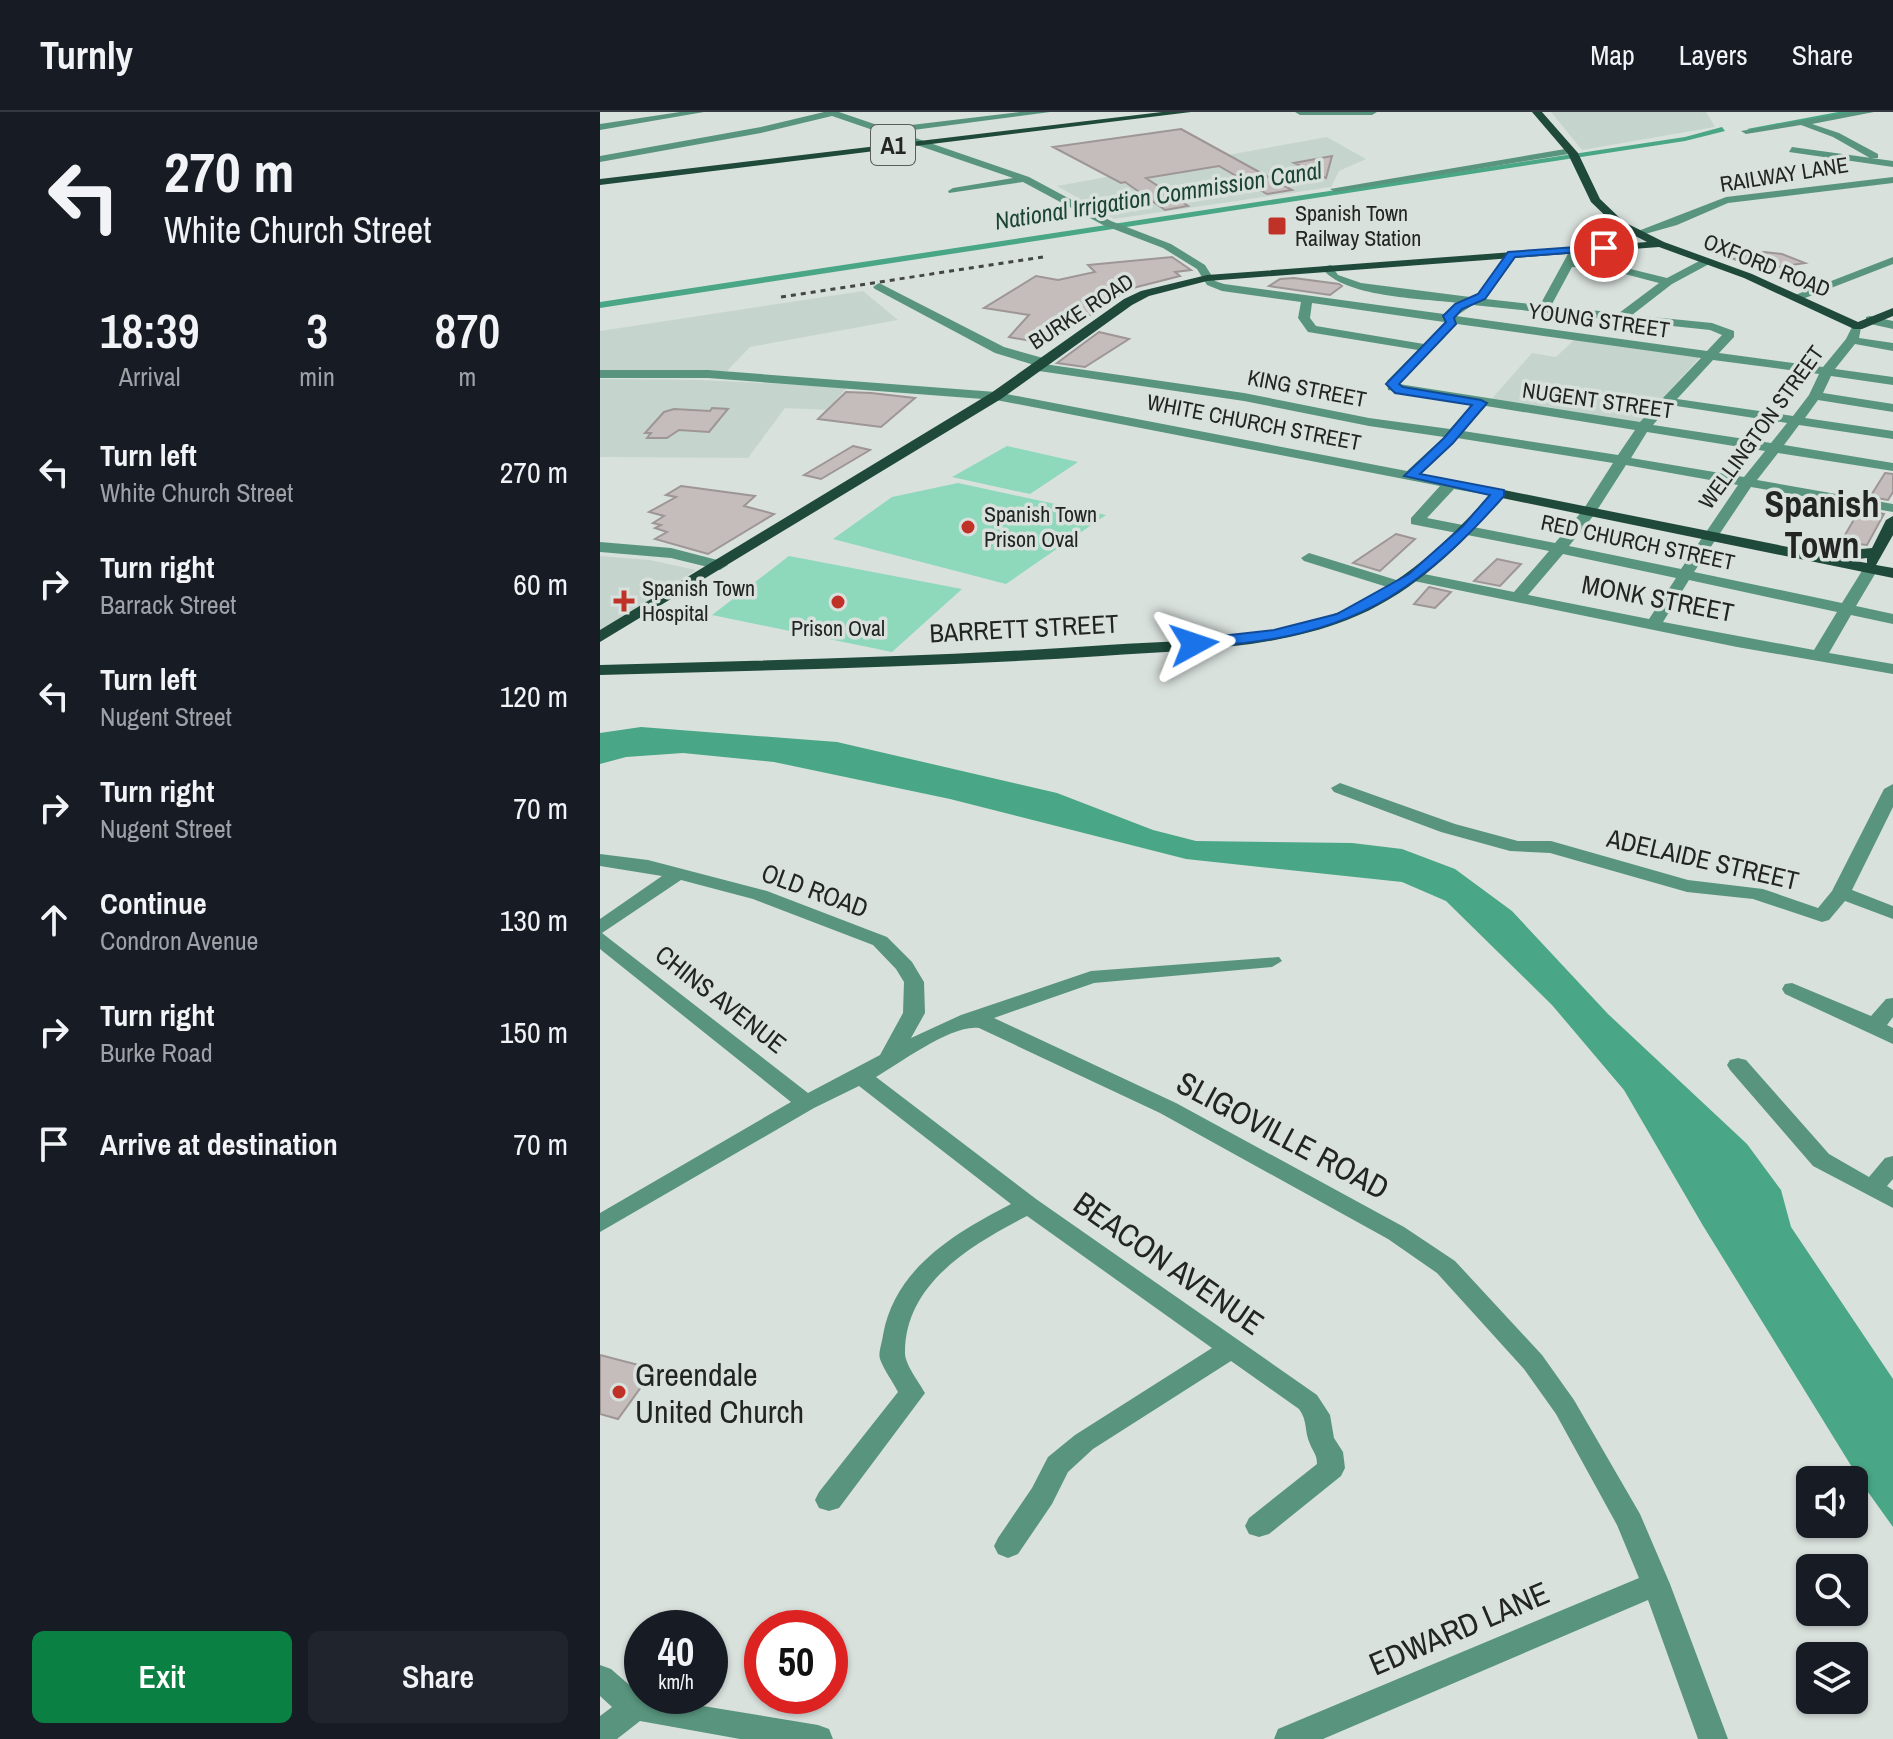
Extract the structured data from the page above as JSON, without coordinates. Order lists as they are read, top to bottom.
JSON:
{
  "streets": {
    "main road": [
      "A1",
      "OXFORD ROAD",
      "BURKE ROAD",
      "WHITE CHURCH STREET",
      "BARRETT STREET"
    ],
    "street": [
      "RAILWAY LANE",
      "YOUNG STREET",
      "KING STREET",
      "NUGENT STREET",
      "WELLINGTON STREET",
      "RED CHURCH STREET",
      "MONK STREET",
      "ADELAIDE STREET",
      "OLD ROAD",
      "CHINS AVENUE",
      "SLIGOVILLE ROAD",
      "BEACON AVENUE",
      "EDWARD LANE"
    ]
  },
  "crossings": [
    ["RAILWAY LANE", "OXFORD ROAD"],
    ["OXFORD ROAD", "BURKE ROAD"],
    ["OXFORD ROAD", "WELLINGTON STREET"],
    ["BURKE ROAD", "YOUNG STREET"],
    ["BURKE ROAD", "KING STREET"],
    ["BURKE ROAD", "WHITE CHURCH STREET"],
    ["YOUNG STREET", "NUGENT STREET"],
    ["YOUNG STREET", "WELLINGTON STREET"],
    ["KING STREET", "WELLINGTON STREET"],
    ["NUGENT STREET", "WELLINGTON STREET"],
    ["WHITE CHURCH STREET", "WELLINGTON STREET"],
    ["WHITE CHURCH STREET", "RED CHURCH STREET"],
    ["WHITE CHURCH STREET", "BARRETT STREET"],
    ["WELLINGTON STREET", "RED CHURCH STREET"],
    ["WELLINGTON STREET", "MONK STREET"],
    ["RED CHURCH STREET", "BARRETT STREET"],
    ["MONK STREET", "BARRETT STREET"],
    ["SLIGOVILLE ROAD", "EDWARD LANE"]
  ],
  "districts": ["Spanish Town"],
  "water": ["National Irrigation Commission Canal"],
  "places": {
    "transit": ["Spanish Town Railway Station"],
    "other": ["Spanish Town Prison Oval", "Prison Oval", "Greendale United Church"],
    "health": ["Spanish Town Hospital"]
  },
  "page": {
    "header": "Turnly",
    "nav": ["Map", "Layers", "Share"],
    "turn": ["270 m", "White Church Street"],
    "eta": [
      "18:39",
      "Arrival",
      "3",
      "min",
      "870",
      "m"
    ],
    "list": [
      {
        "name": "Turn left",
        "note": "White Church Street",
        "value": "270 m"
      },
      {
        "name": "Turn right",
        "note": "Barrack Street",
        "value": "60 m"
      },
      {
        "name": "Turn left",
        "note": "Nugent Street",
        "value": "120 m"
      },
      {
        "name": "Turn right",
        "note": "Nugent Street",
        "value": "70 m"
      },
      {
        "name": "Continue",
        "note": "Condron Avenue",
        "value": "130 m"
      },
      {
        "name": "Turn right",
        "note": "Burke Road",
        "value": "150 m"
      },
      {
        "name": "Arrive at destination",
        "value": "70 m"
      }
    ],
    "speed": "40 km/h",
    "limit": "50",
    "buttons": ["Exit", "Share"]
  }
}
